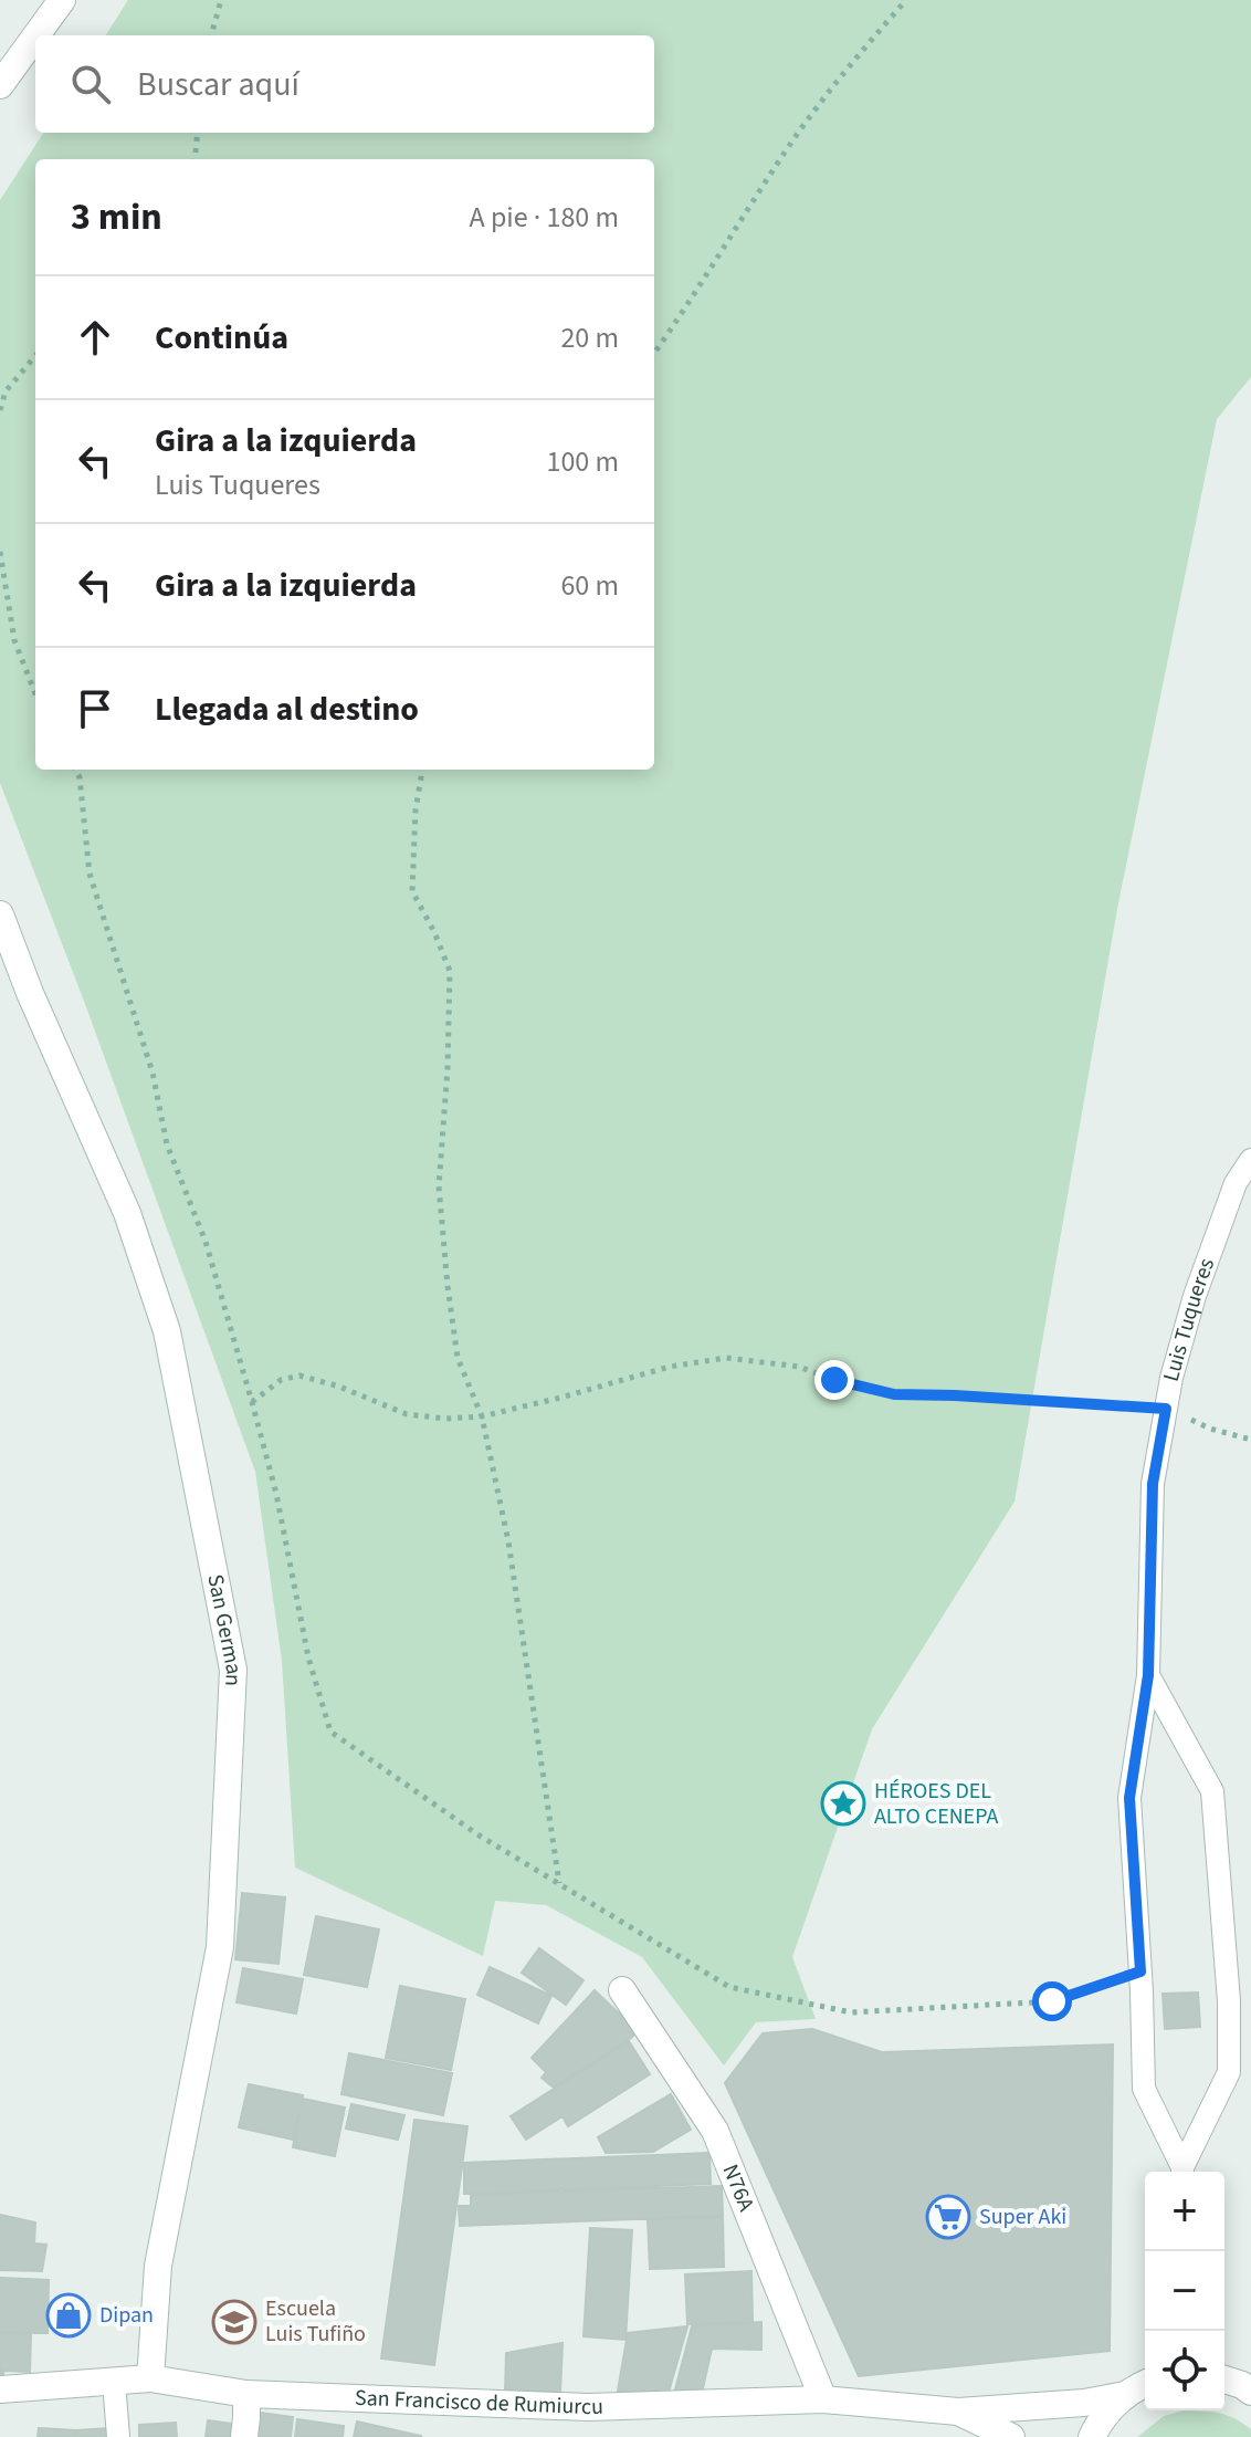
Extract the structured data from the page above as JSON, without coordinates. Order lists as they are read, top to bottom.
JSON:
{
  "streets": {
    "main road": ["San German", "N76A", "San Francisco de Rumiurcu"],
    "lane": ["Luis Tuqueres"]
  },
  "crossings": [
    ["San German", "San Francisco de Rumiurcu"],
    ["N76A", "San Francisco de Rumiurcu"]
  ],
  "places": {
    "place": ["HÉROES DEL ALTO CENEPA"],
    "supermarket": ["Super Aki"],
    "shop": ["Dipan"],
    "school or university": ["Escuela Luis Tufiño"]
  },
  "page": {
    "search": "Buscar aquí",
    "heading": ["3 min", "A pie · 180 m"],
    "list": [
      ["Continúa", "20 m"],
      ["Gira a la izquierda", "Luis Tuqueres", "100 m"],
      ["Gira a la izquierda", "60 m"],
      "Llegada al destino"
    ],
    "map_buttons": ["+", "−"]
  }
}
